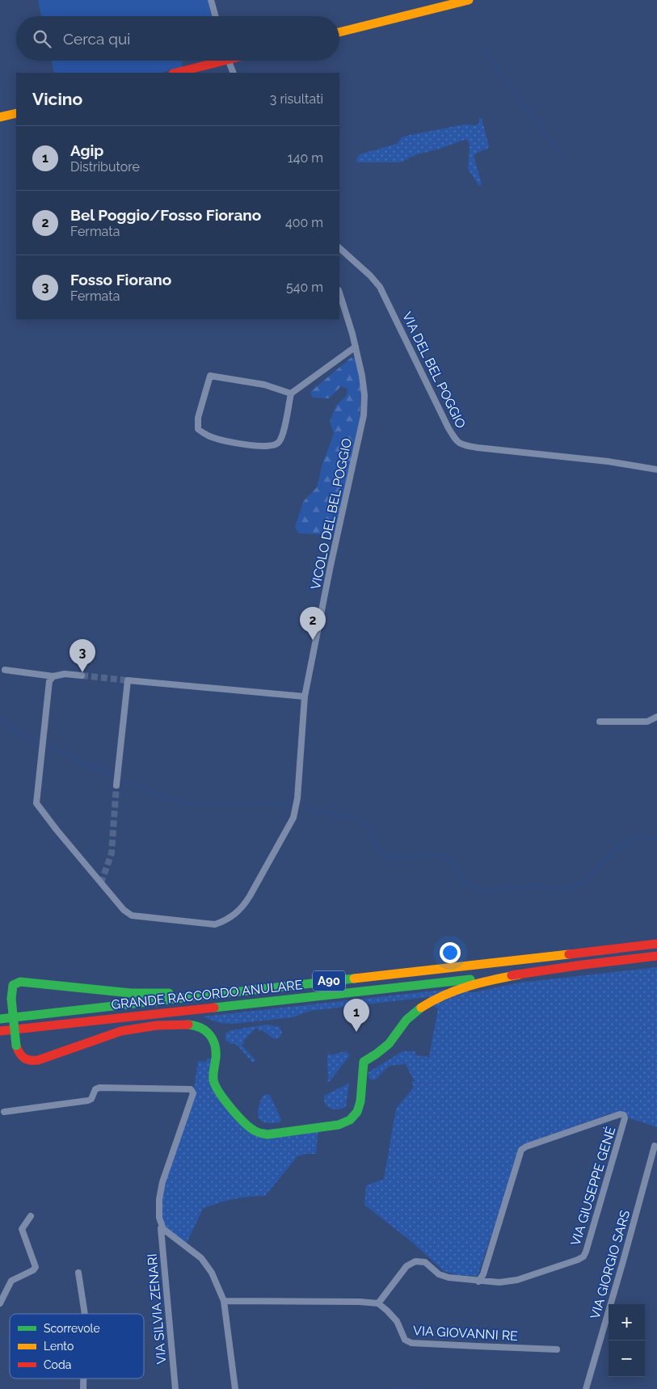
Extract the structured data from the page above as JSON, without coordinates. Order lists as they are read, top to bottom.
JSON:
{
  "streets": {
    "main road": ["A90", "GRANDE RACCORDO ANULARE"],
    "street": [
      "VIA DEL BEL POGGIO",
      "VICOLO DEL BEL POGGIO",
      "VIA GIUSEPPE GENÉ",
      "VIA GIORGIO SARS",
      "VIA SILVIA ZENARI",
      "VIA GIOVANNI RE"
    ]
  },
  "crossings": [
    ["VIA GIUSEPPE GENÉ", "VIA GIOVANNI RE"]
  ],
  "legend": ["Scorrevole", "Lento", "Coda"],
  "page": {
    "search": "Cerca qui",
    "heading": ["Vicino", "3 risultati"],
    "list": [
      {
        "mark": "1",
        "name": "Agip",
        "note": "Distributore",
        "value": "140 m"
      },
      {
        "mark": "2",
        "name": "Bel Poggio/Fosso Fiorano",
        "note": "Fermata",
        "value": "400 m"
      },
      {
        "mark": "3",
        "name": "Fosso Fiorano",
        "note": "Fermata",
        "value": "540 m"
      }
    ],
    "pins": ["2", "3", "1"],
    "map_buttons": ["+", "−"]
  }
}
